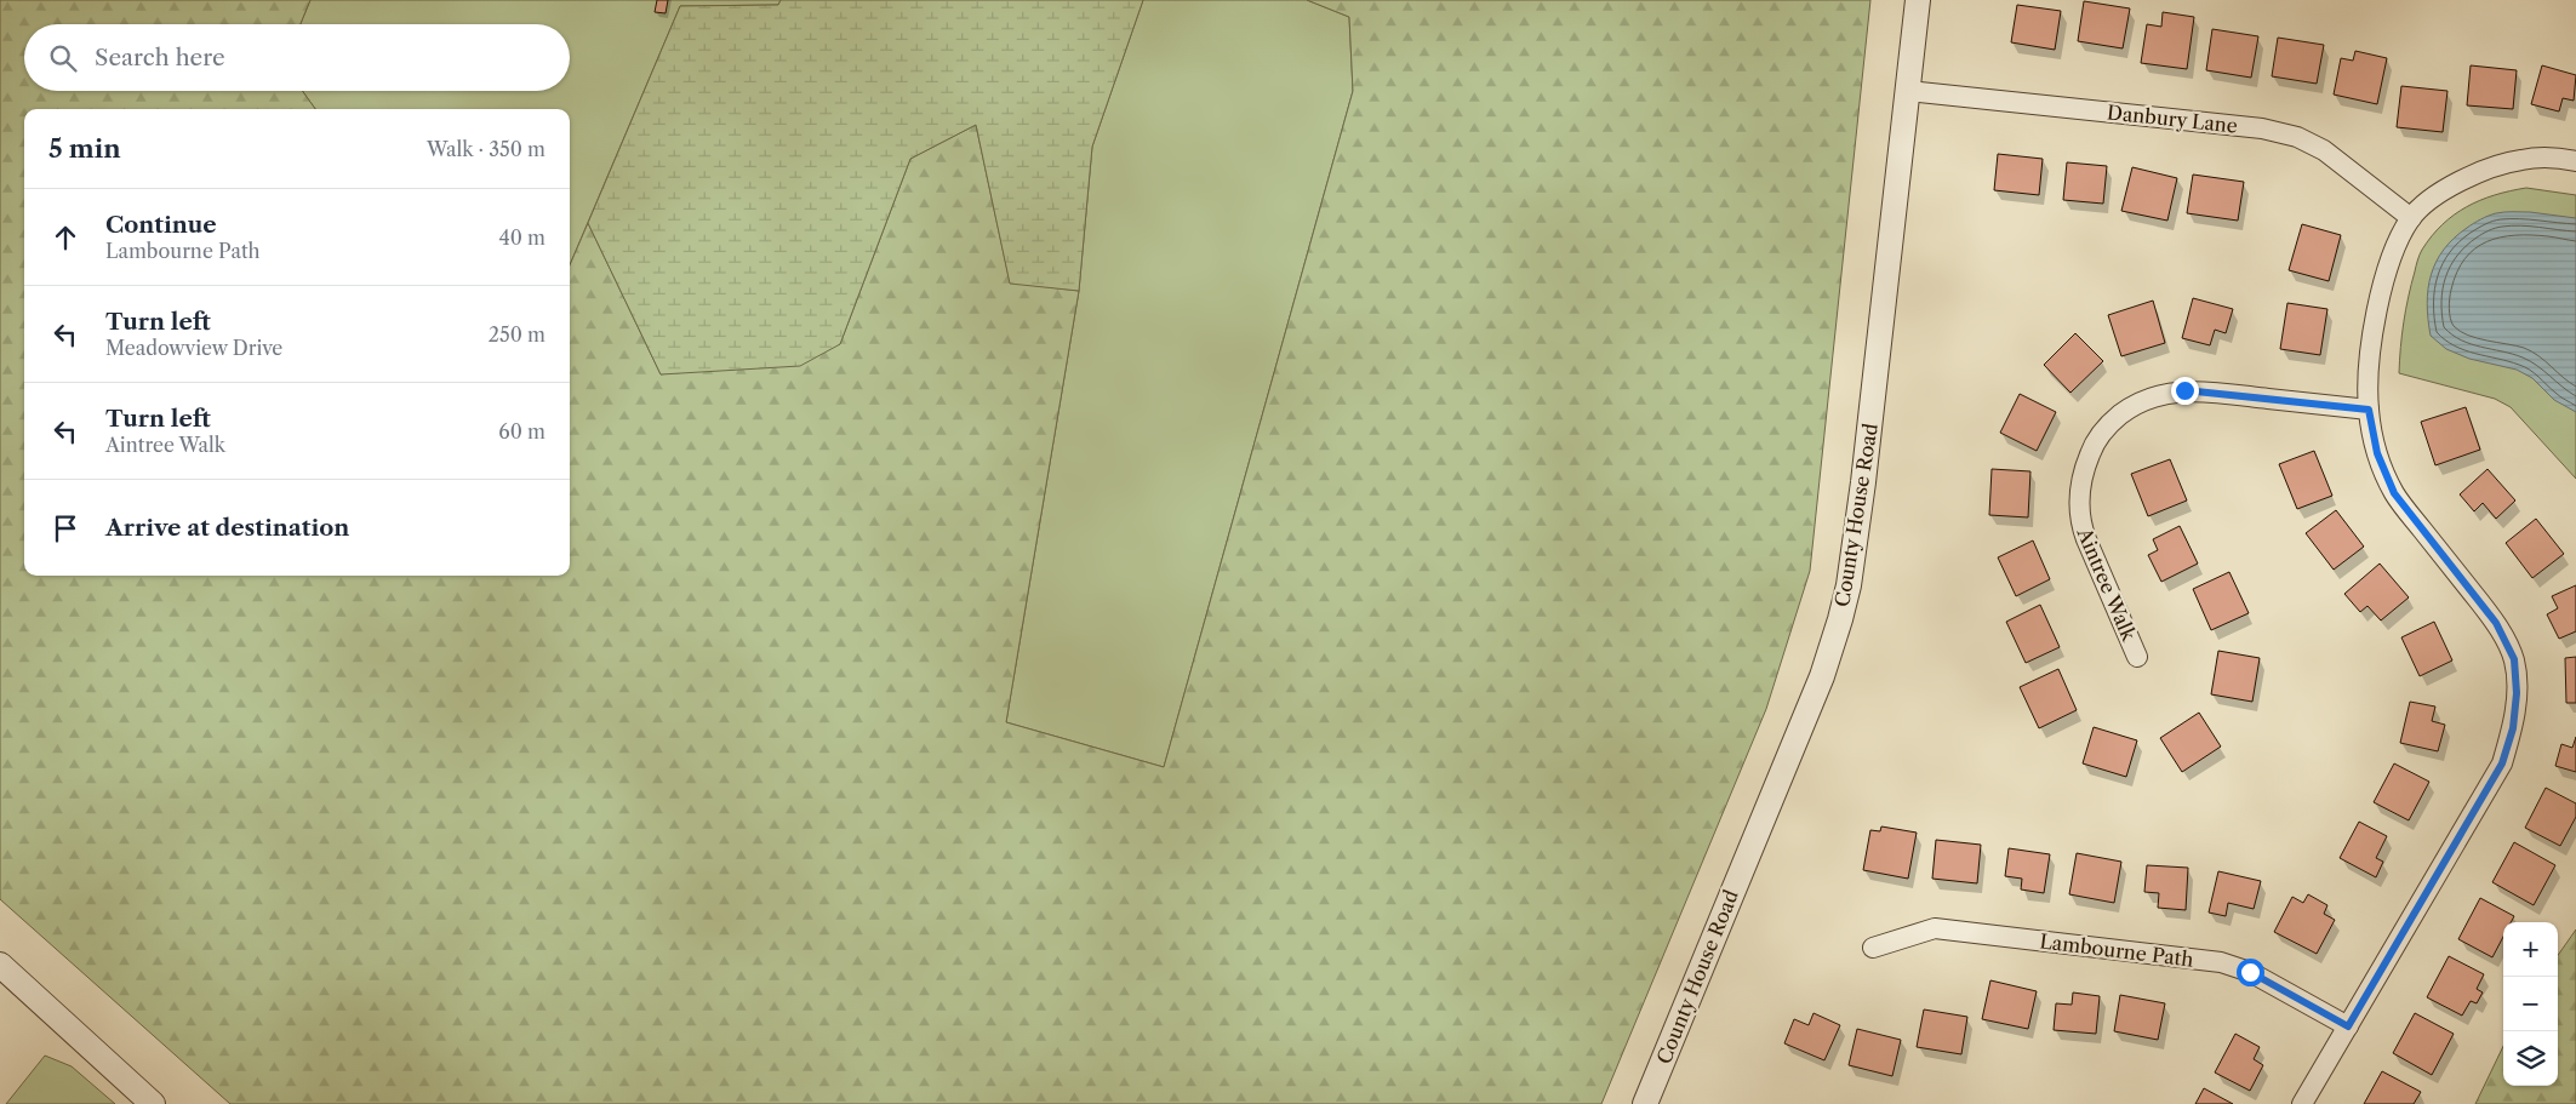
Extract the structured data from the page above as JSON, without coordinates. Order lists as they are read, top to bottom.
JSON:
{
  "streets": {
    "street": [
      "Danbury Lane",
      "County House Road",
      "Aintree Walk",
      "Lambourne Path"
    ]
  },
  "crossings": [
    ["Danbury Lane", "County House Road"]
  ],
  "page": {
    "search": "Search here",
    "heading": ["5 min", "Walk · 350 m"],
    "list": [
      ["Continue", "Lambourne Path", "40 m"],
      ["Turn left", "Meadowview Drive", "250 m"],
      ["Turn left", "Aintree Walk", "60 m"],
      "Arrive at destination"
    ],
    "map_buttons": ["+", "−"]
  }
}
